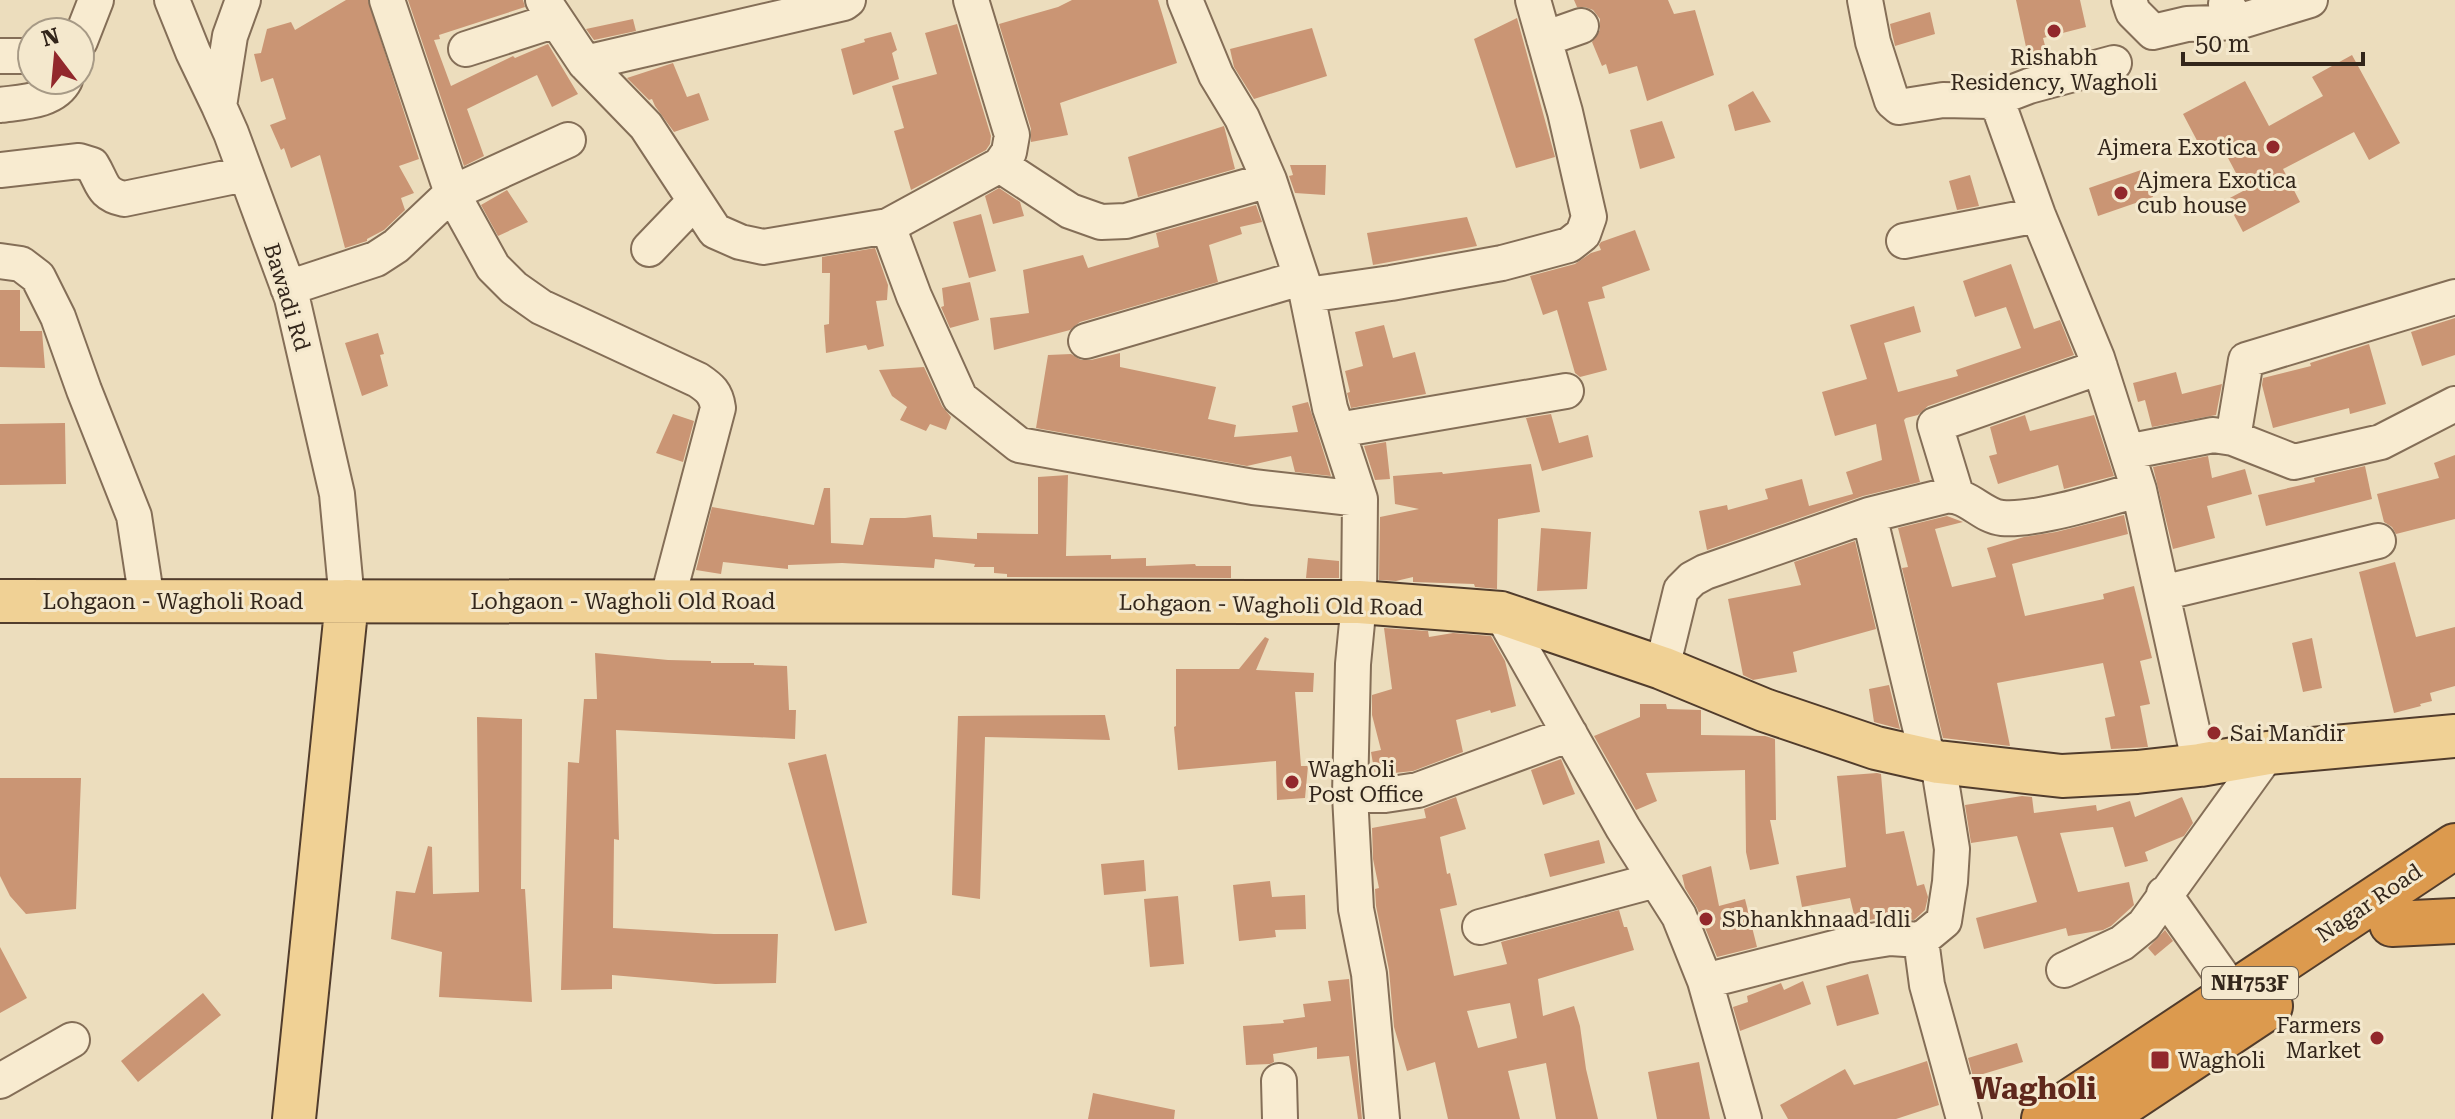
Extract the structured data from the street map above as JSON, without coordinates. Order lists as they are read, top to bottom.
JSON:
{
  "streets": {
    "highway": ["Nagar Road", "NH753F"],
    "main road": ["Lohgaon - Wagholi Road", "Lohgaon - Wagholi Old Road"],
    "street": ["Bawadi Rd"]
  },
  "crossings": [
    ["Bawadi Rd", "Lohgaon - Wagholi Road"],
    ["Bawadi Rd", "Lohgaon - Wagholi Old Road"],
    ["Lohgaon - Wagholi Road", "Lohgaon - Wagholi Old Road"]
  ],
  "districts": ["Wagholi"],
  "places": {
    "other": [
      "Rishabh Residency, Wagholi",
      "Ajmera Exotica",
      "Ajmera Exotica cub house",
      "Sai Mandir",
      "Wagholi Post Office",
      "Sbhankhnaad Idli",
      "Farmers Market"
    ],
    "transit": ["Wagholi"]
  },
  "scale_bar": "50 m",
  "north": "top"
}
